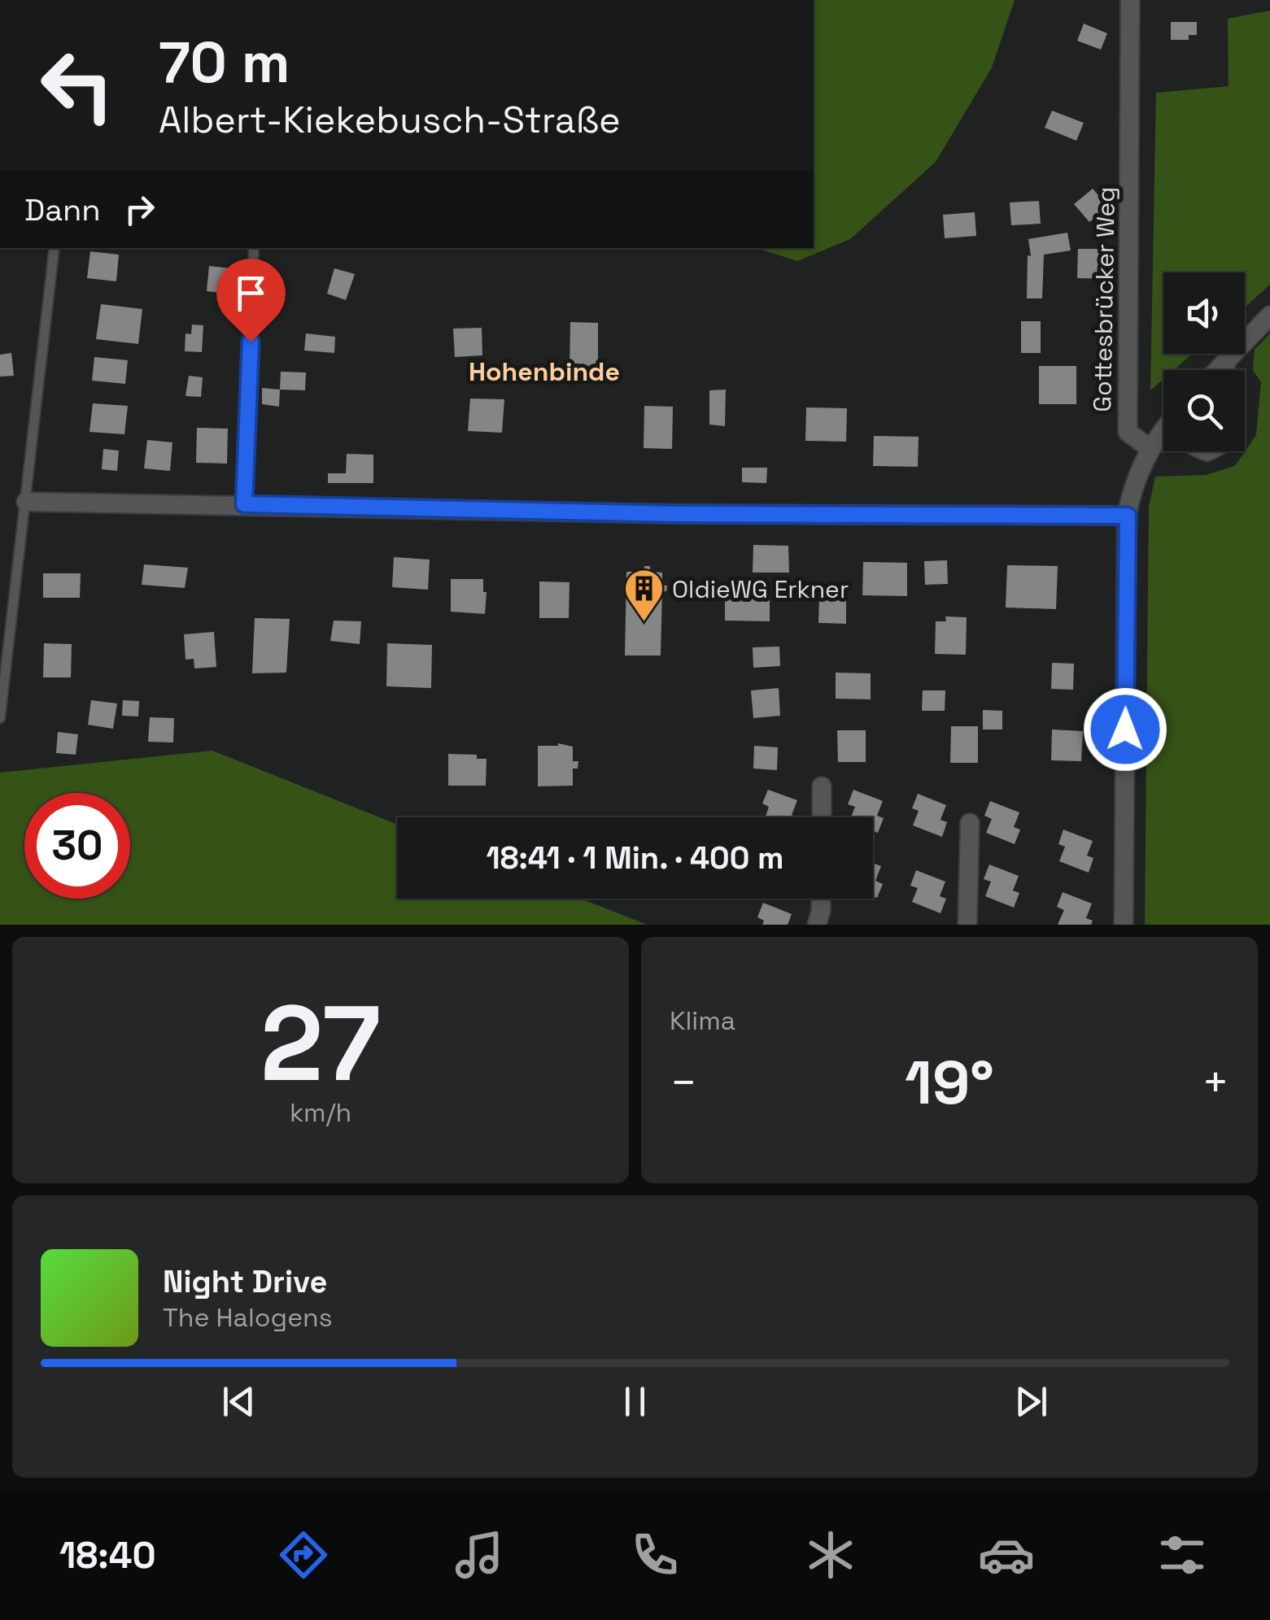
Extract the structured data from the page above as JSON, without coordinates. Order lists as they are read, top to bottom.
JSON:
{
  "streets": {
    "street": ["Gottesbrücker Weg"]
  },
  "districts": ["Hohenbinde"],
  "places": {
    "building": ["OldieWG Erkner"]
  },
  "page": {
    "turn": ["70 m", "Albert-Kiekebusch-Straße"],
    "then": "Dann",
    "limit": "30",
    "trip": "18:41 · 1 Min. · 400 m",
    "tile": [
      ["27", "km/h"],
      "Klima"
    ],
    "heat": ["−", "19°", "+"],
    "song": ["Night Drive", "The Halogens"],
    "tabs": "18:40"
  }
}
